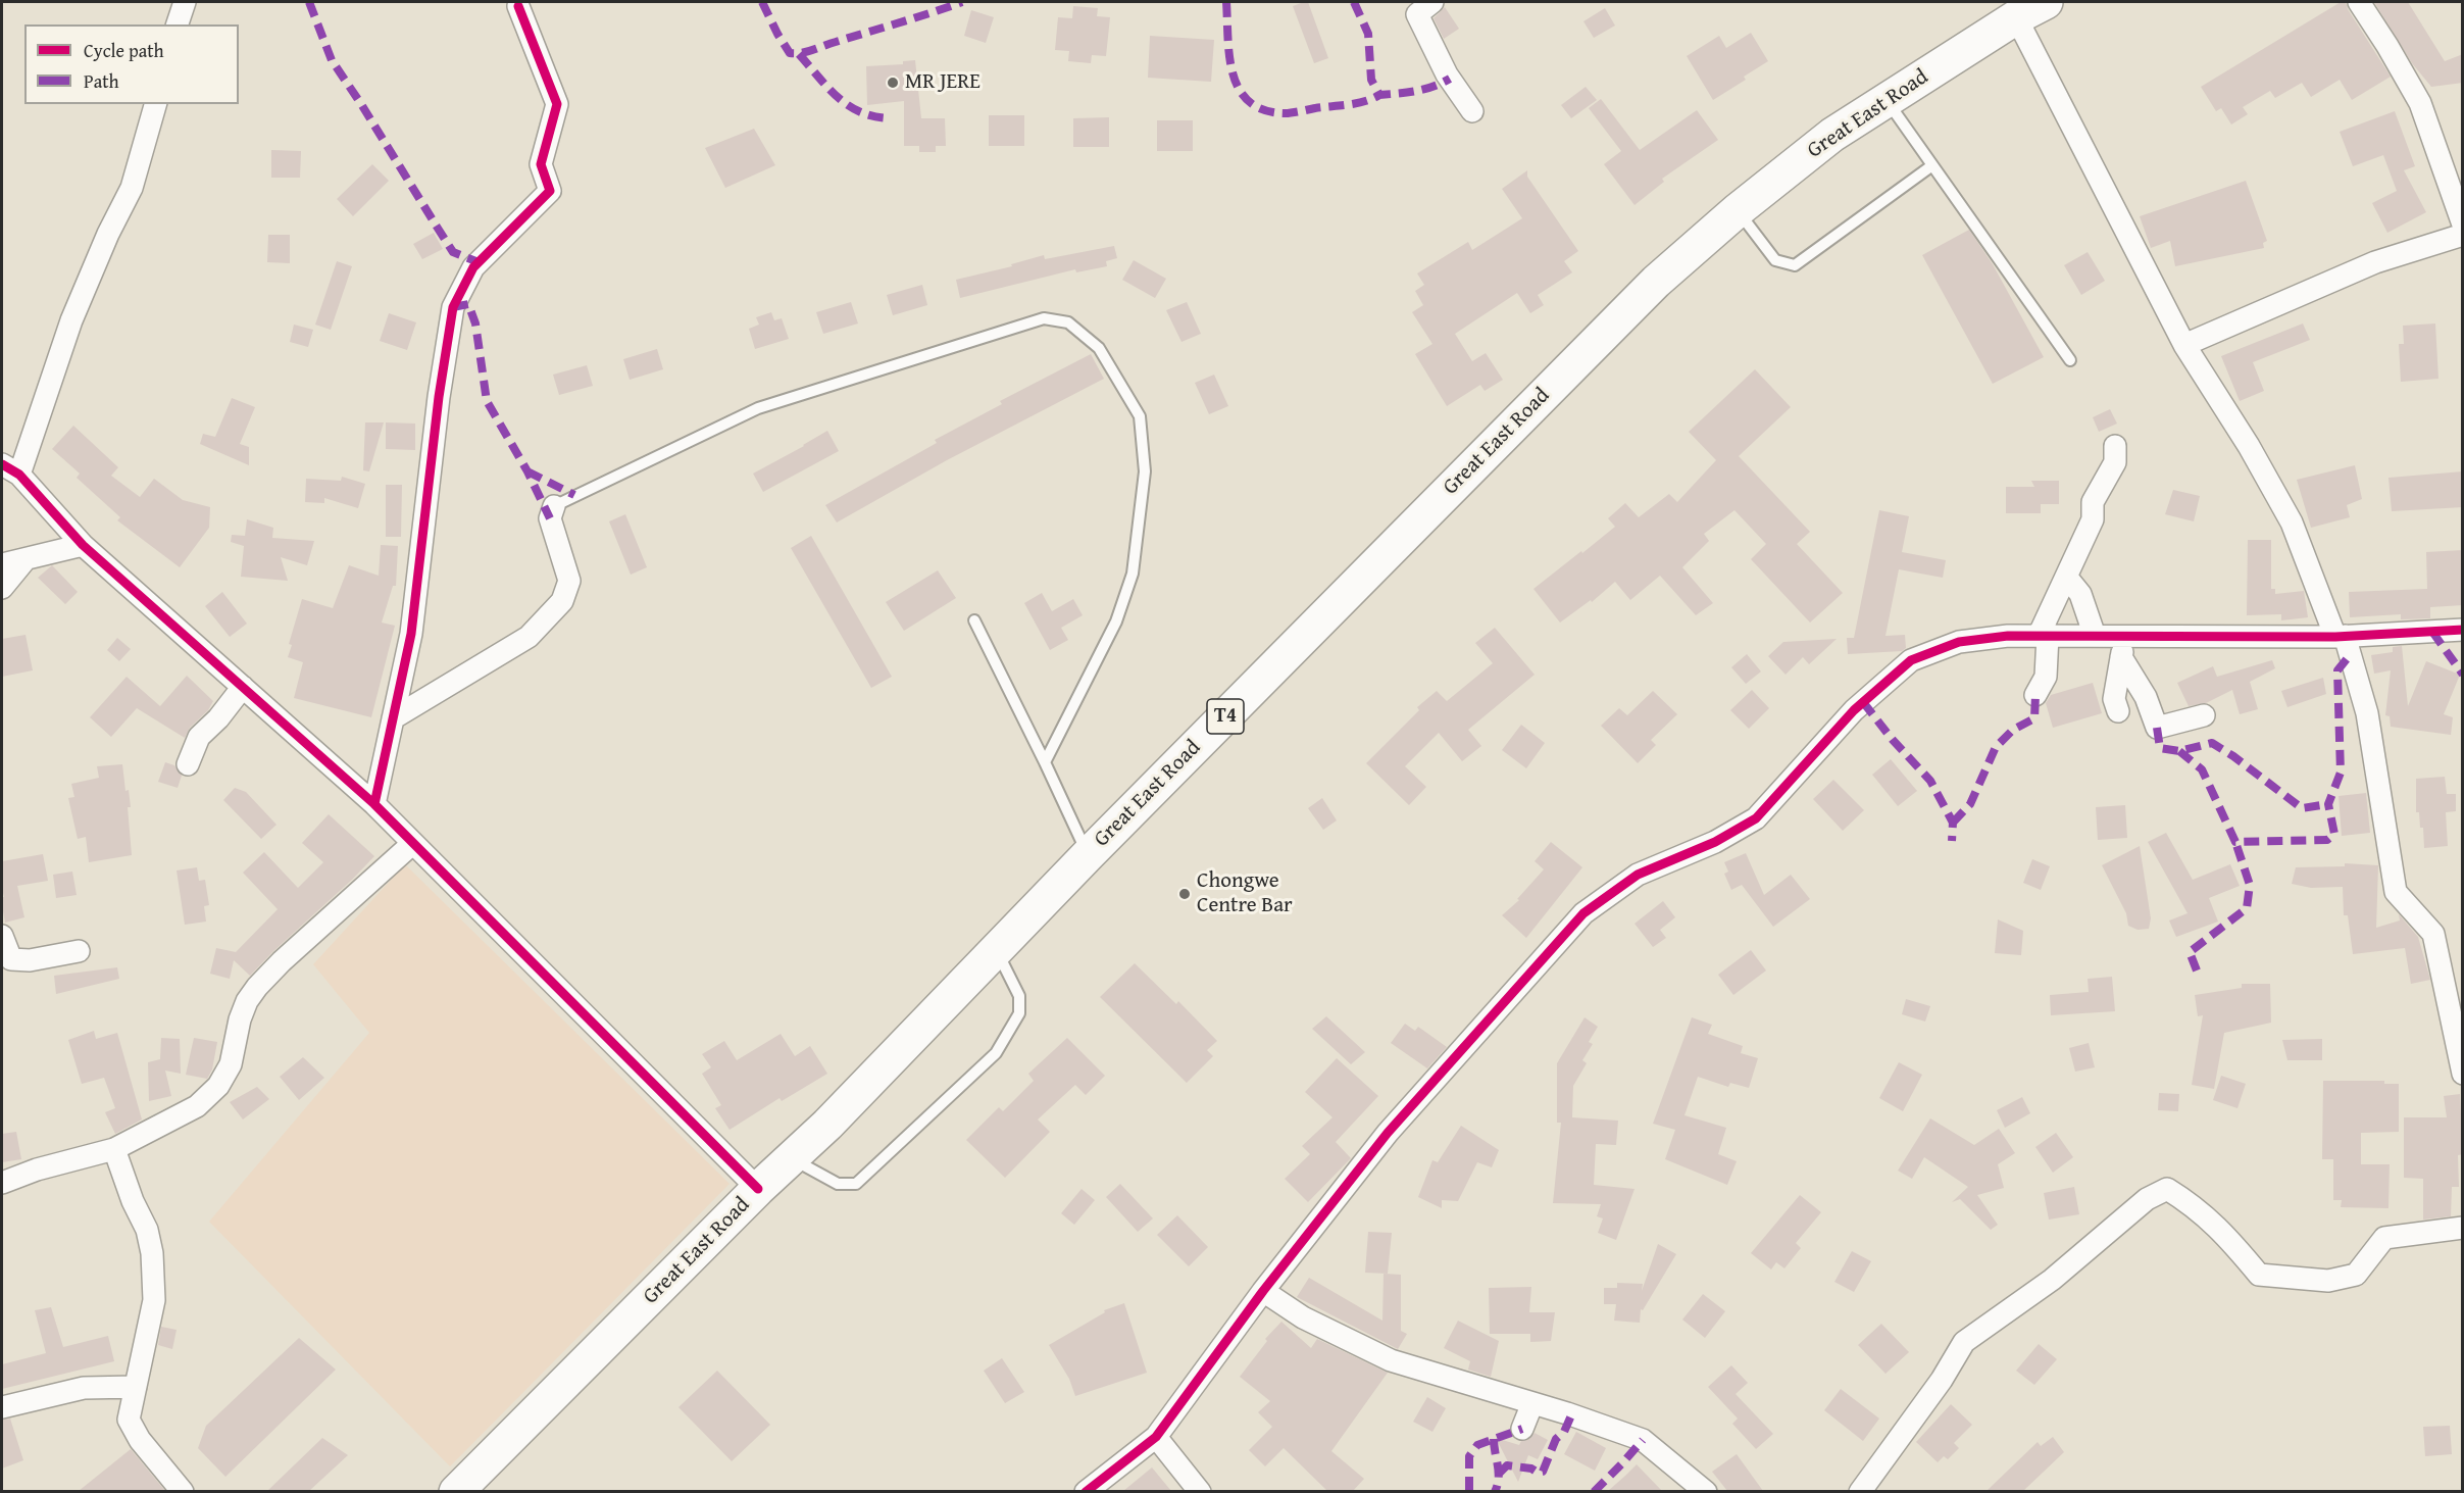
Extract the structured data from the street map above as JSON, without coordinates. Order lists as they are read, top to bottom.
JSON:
{
  "streets": {
    "highway": ["Great East Road", "T4"]
  },
  "places": ["MR JERE", "Chongwe Centre Bar"],
  "legend": ["Cycle path", "Path"]
}
